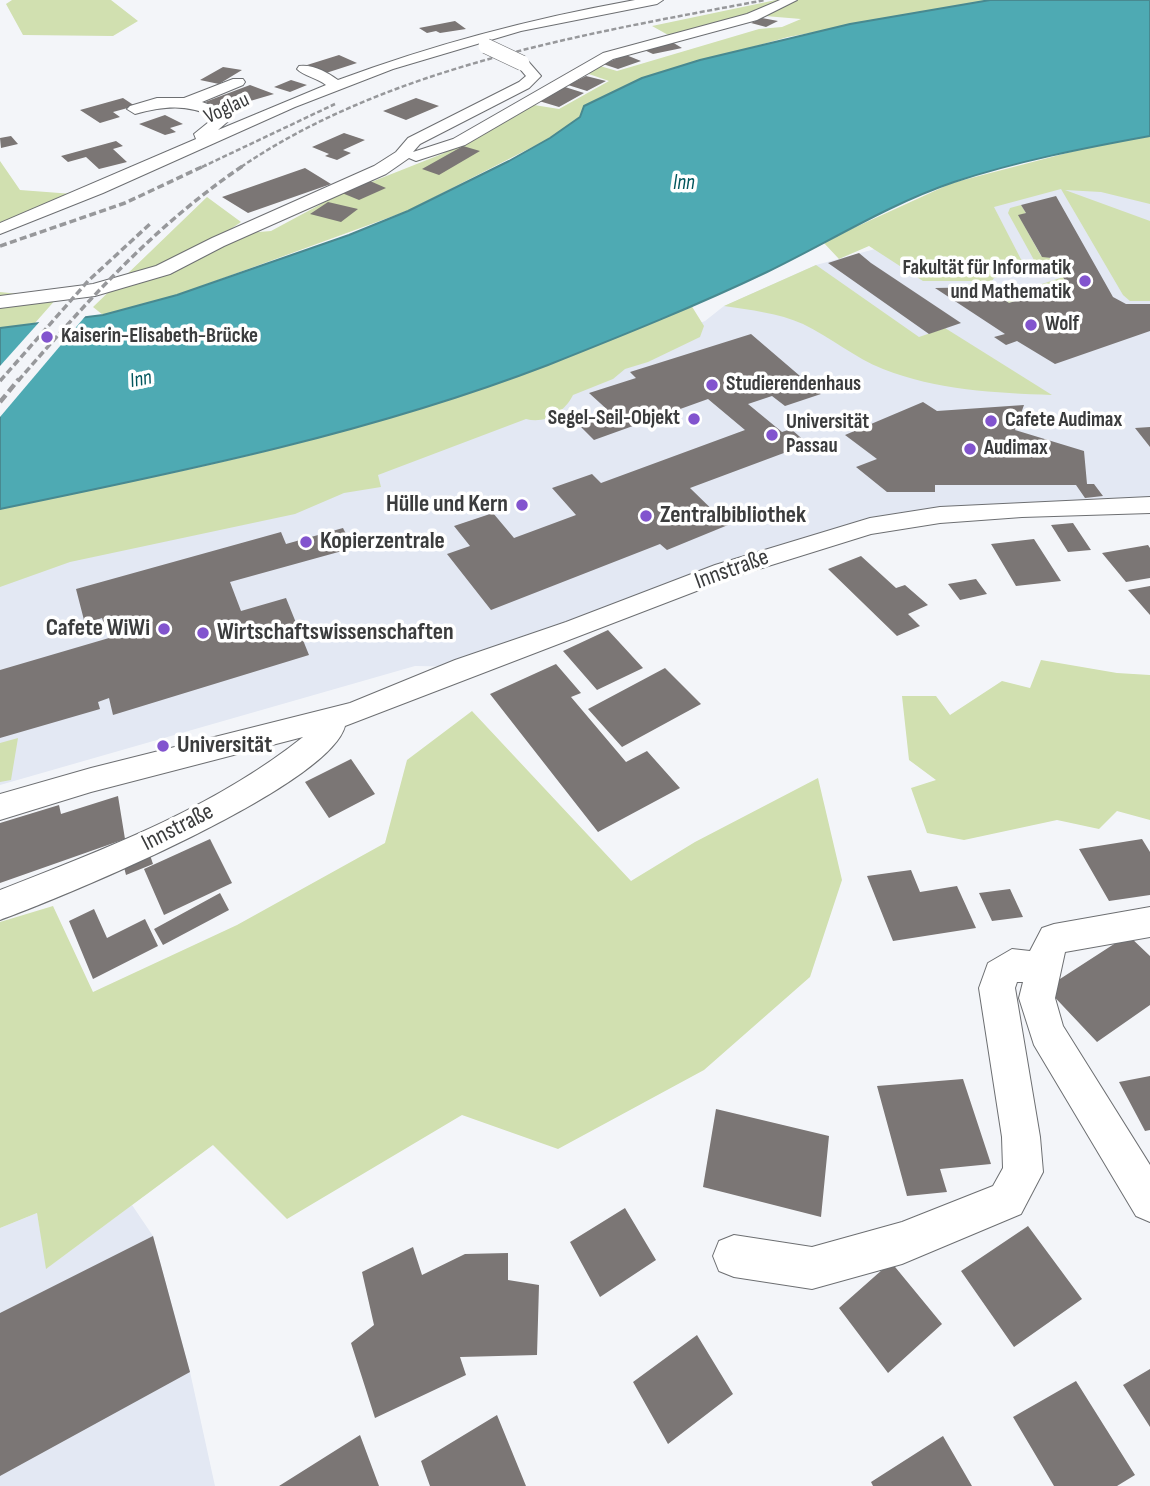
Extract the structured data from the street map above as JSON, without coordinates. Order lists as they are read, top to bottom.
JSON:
{
  "streets": {
    "street": ["Voglau", "Innstraße"]
  },
  "water": ["Inn"],
  "places": [
    "Fakultät für Informatik und Mathematik",
    "Wolf",
    "Kaiserin-Elisabeth-Brücke",
    "Studierendenhaus",
    "Segel-Seil-Objekt",
    "Cafete Audimax",
    "Universität Passau",
    "Audimax",
    "Hülle und Kern",
    "Zentralbibliothek",
    "Kopierzentrale",
    "Cafete WiWi",
    "Wirtschaftswissenschaften",
    "Universität"
  ]
}
